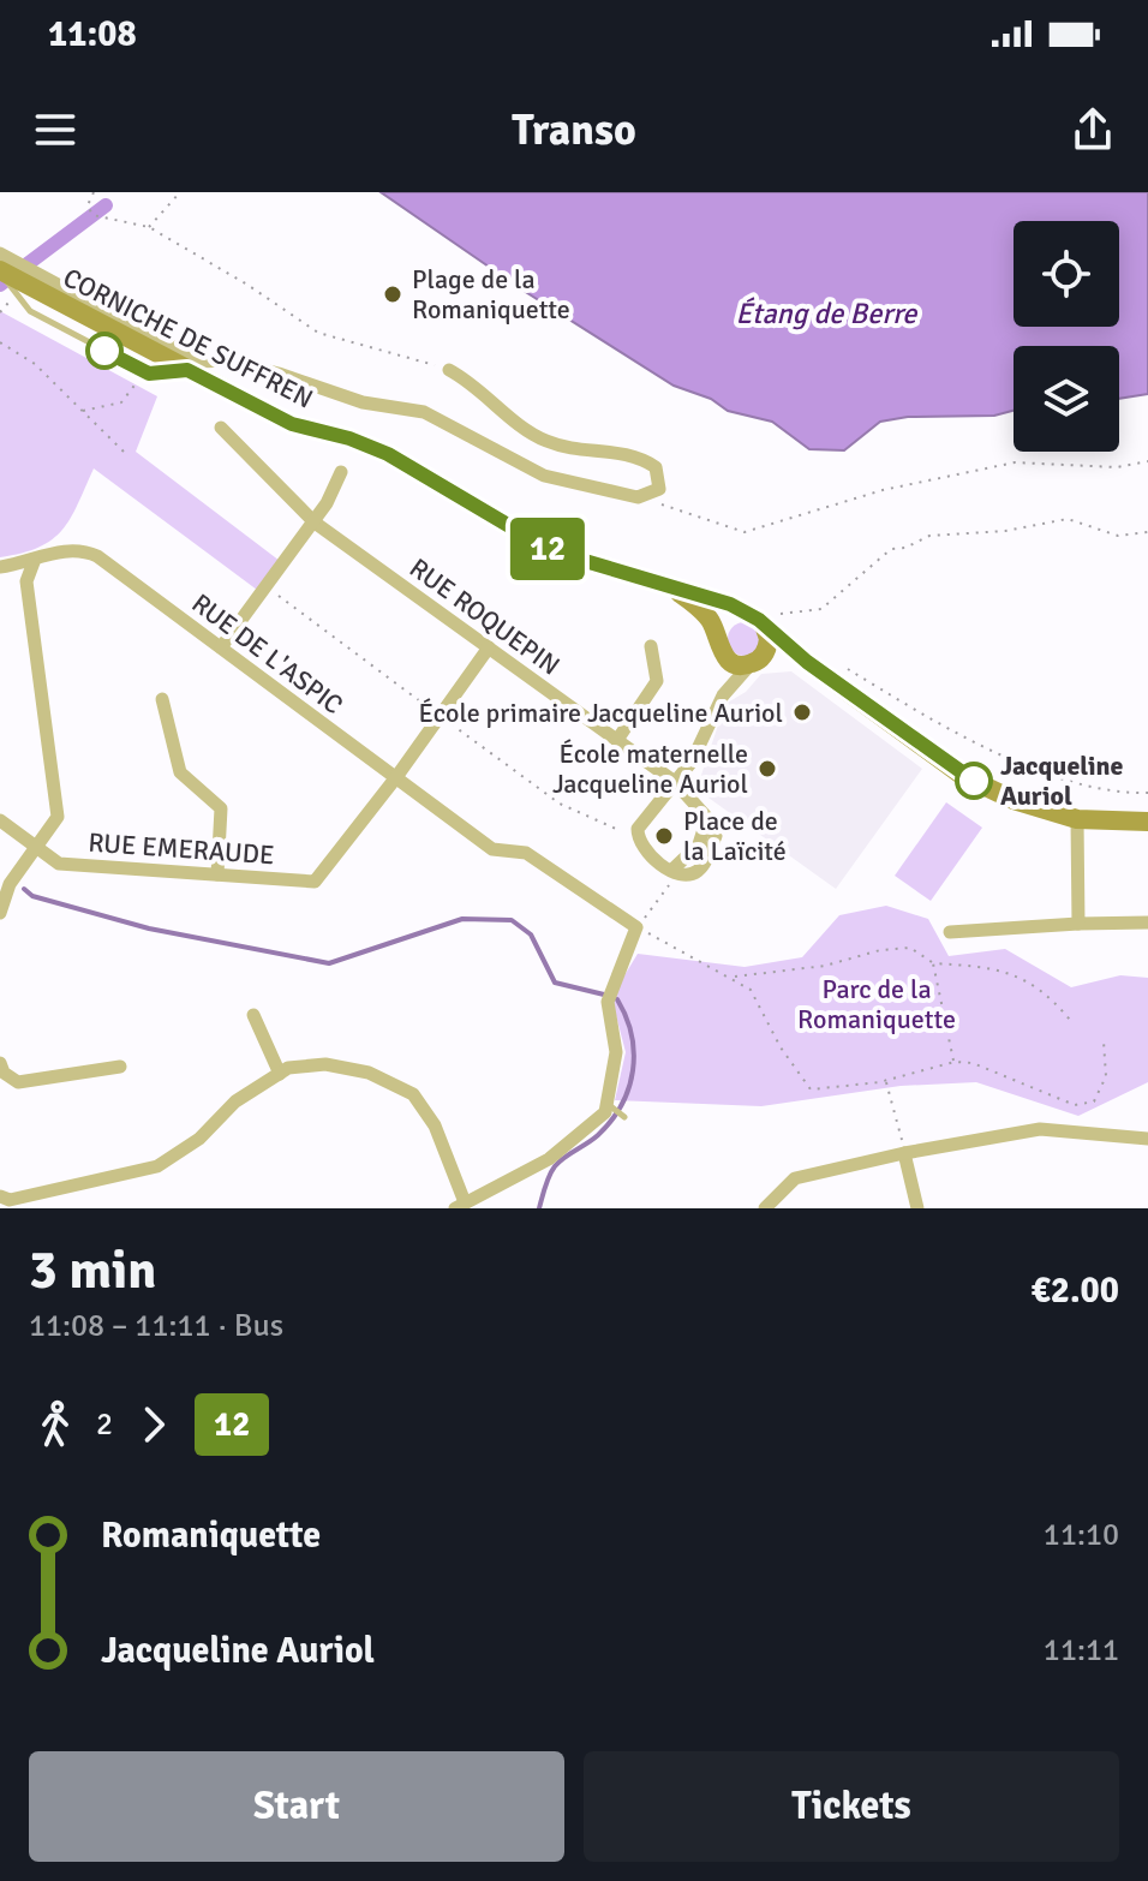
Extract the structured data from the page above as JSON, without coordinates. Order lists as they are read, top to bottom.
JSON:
{
  "streets": {
    "main road": ["CORNICHE DE SUFFREN"],
    "street": ["RUE ROQUEPIN", "RUE DE L'ASPIC", "RUE EMERAUDE"]
  },
  "crossings": [
    ["RUE DE L'ASPIC", "RUE EMERAUDE"]
  ],
  "water": ["Étang de Berre"],
  "parks": ["Parc de la Romaniquette"],
  "places": [
    "Plage de la Romaniquette",
    "École primaire Jacqueline Auriol",
    "École maternelle Jacqueline Auriol",
    "Jacqueline Auriol",
    "Place de la Laïcité"
  ],
  "lines": ["bus line 12"],
  "page": {
    "status": "11:08",
    "header": "Transo",
    "on_map": "12",
    "heading": ["3 min", "11:08 – 11:11 · Bus", "€2.00"],
    "legs": ["2", "12"],
    "list": [
      {
        "name": "Romaniquette",
        "value": "11:10"
      },
      {
        "name": "Jacqueline Auriol",
        "value": "11:11"
      }
    ],
    "buttons": ["Start", "Tickets"]
  }
}
